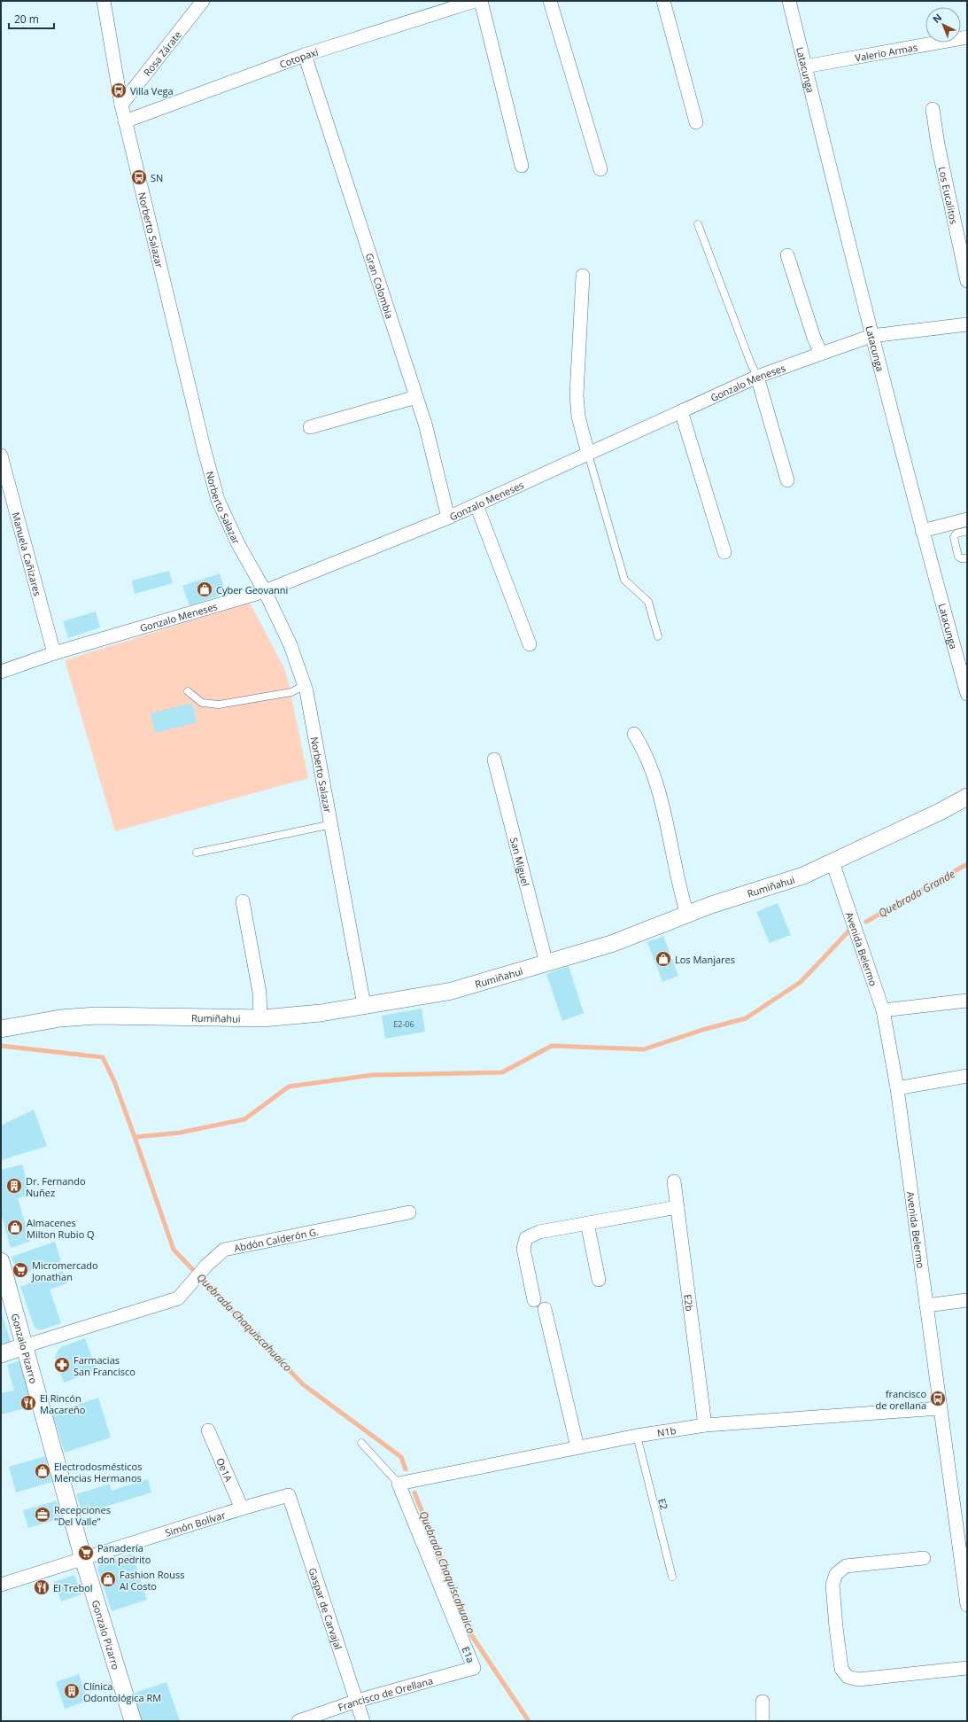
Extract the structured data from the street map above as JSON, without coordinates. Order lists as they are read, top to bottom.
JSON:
{
  "streets": {
    "street": [
      "Valerio Armas",
      "Rosa Zárate",
      "Cotopaxi",
      "Latacunga",
      "Los Eucalitos",
      "Norberto Salazar",
      "Gran Colombia",
      "Gonzalo Meneses",
      "Manuela Cañizares",
      "San Miguel",
      "Rumiñahui",
      "Avenida Belermo",
      "Abdón Calderón G.",
      "E2b",
      "Gonzalo Pizarro",
      "N1b",
      "Oe1A",
      "Simón Bolívar",
      "Gaspar de Carvajal",
      "E1a",
      "Francisco de Orellana"
    ],
    "lane": ["E2"]
  },
  "crossings": [
    ["Valerio Armas", "Latacunga"],
    ["Rosa Zárate", "Norberto Salazar"],
    ["Cotopaxi", "Norberto Salazar"],
    ["Cotopaxi", "Gran Colombia"],
    ["Latacunga", "Gonzalo Meneses"],
    ["Norberto Salazar", "Gonzalo Meneses"],
    ["Norberto Salazar", "Rumiñahui"],
    ["Gran Colombia", "Gonzalo Meneses"],
    ["Gonzalo Meneses", "Manuela Cañizares"],
    ["San Miguel", "Rumiñahui"],
    ["Rumiñahui", "Avenida Belermo"],
    ["Avenida Belermo", "N1b"],
    ["Abdón Calderón G.", "Gonzalo Pizarro"],
    ["E2b", "N1b"],
    ["Gonzalo Pizarro", "Simón Bolívar"],
    ["N1b", "E2"],
    ["N1b", "E1a"],
    ["Oe1A", "Simón Bolívar"],
    ["Simón Bolívar", "Gaspar de Carvajal"],
    ["Gaspar de Carvajal", "Francisco de Orellana"],
    ["E1a", "Francisco de Orellana"]
  ],
  "water": ["Quebrada Grande", "Quebrada Chaquiscahuaico"],
  "places": {
    "bus stop": ["Villa Vega", "SN", "francisco de orellana"],
    "shop": [
      "Cyber Geovanni",
      "Los Manjares",
      "Almacenes Milton Rubio Q",
      "Electrodosmésticos Mencias Hermanos",
      "Fashion Rouss Al Costo"
    ],
    "building": ["Dr. Fernando Nuñez", "Clínica Odontológica RM"],
    "supermarket": ["Micromercado Jonathan", "Panadería don pedrito"],
    "pharmacy": ["Farmacias San Francisco"],
    "restaurant": ["El Rincón Macareño", "El Trebol"],
    "office": ["Recepciones \"Del Valle\""]
  },
  "house_numbers": ["E2-06"],
  "scale_bar": "20 m",
  "north": "top left"
}
